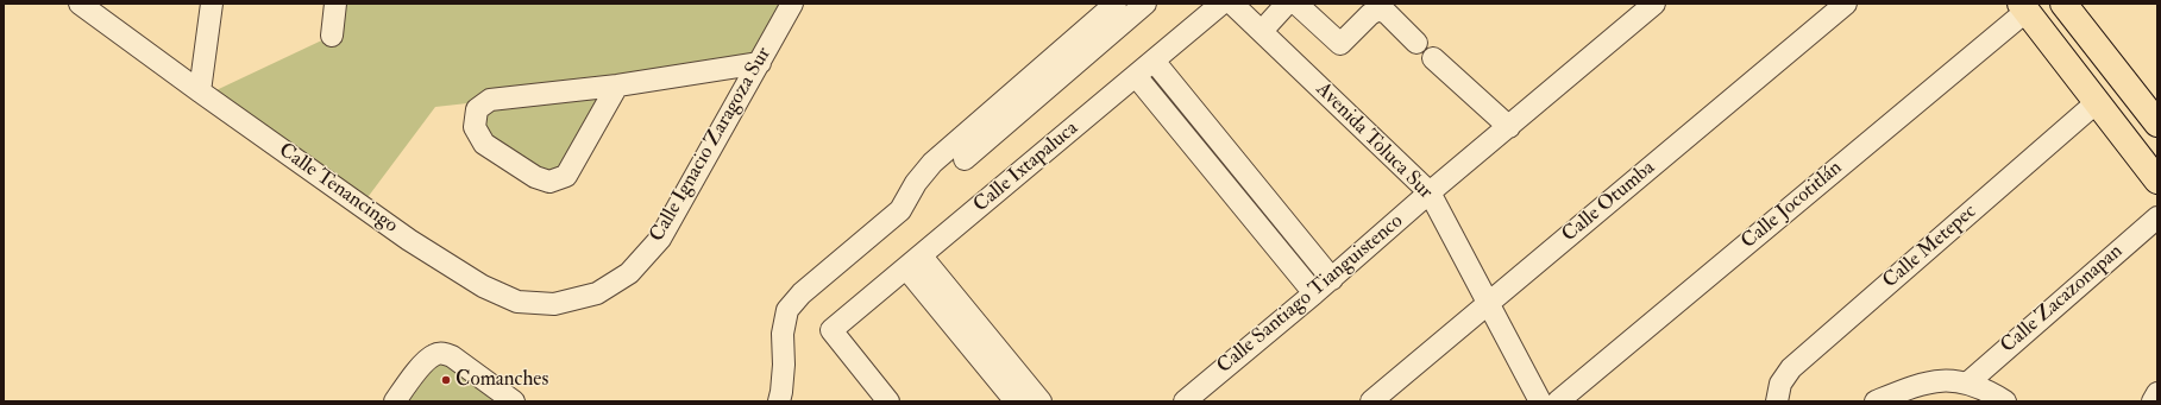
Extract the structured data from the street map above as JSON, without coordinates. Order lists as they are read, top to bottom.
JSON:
{
  "streets": {
    "street": [
      "Avenida Toluca Sur",
      "Calle Ignacio Zaragoza Sur",
      "Calle Ixtapaluca",
      "Calle Tenancingo",
      "Calle Otumba",
      "Calle Jocotitlán",
      "Calle Metepec",
      "Calle Santiago Tianguistenco",
      "Calle Zacazonapan"
    ]
  },
  "crossings": [
    ["Avenida Toluca Sur", "Calle Otumba"],
    ["Avenida Toluca Sur", "Calle Santiago Tianguistenco"],
    ["Calle Ignacio Zaragoza Sur", "Calle Tenancingo"]
  ],
  "places": ["Comanches"]
}
